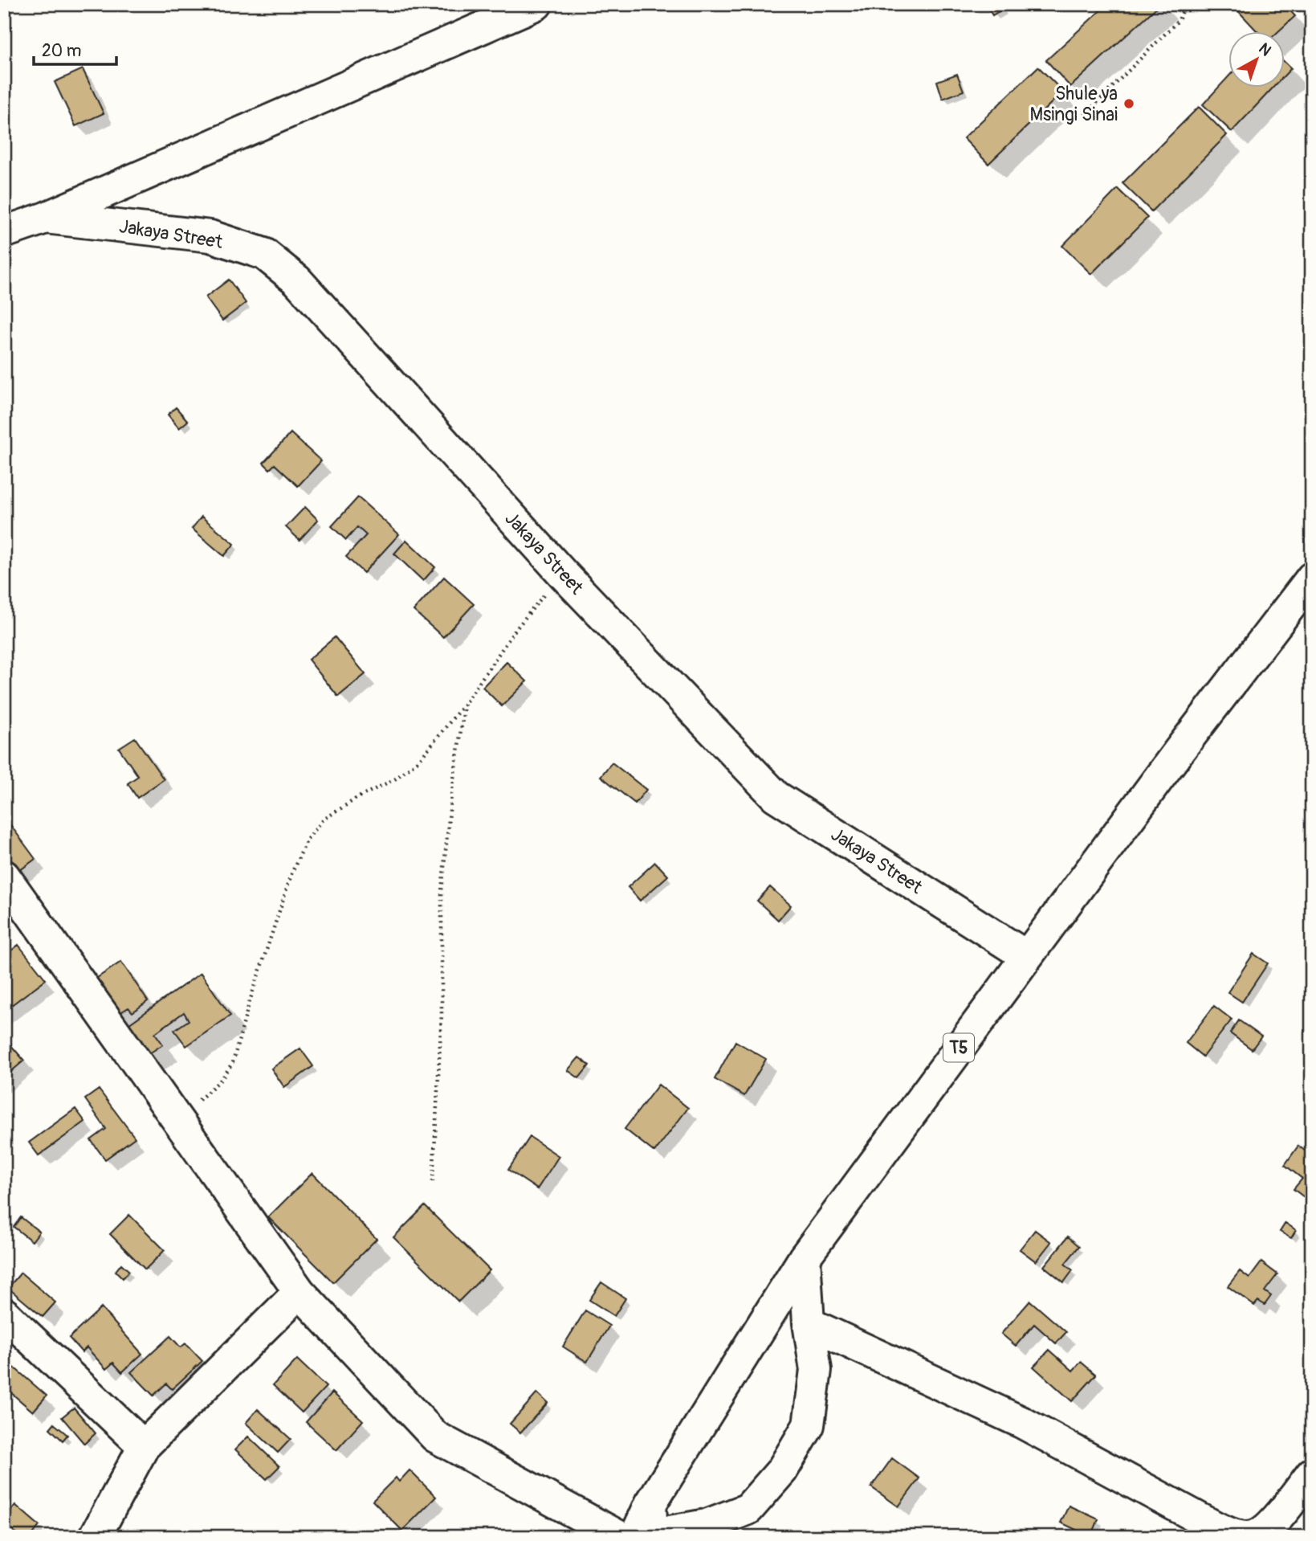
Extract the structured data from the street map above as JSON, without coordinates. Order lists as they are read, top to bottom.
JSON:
{
  "streets": {
    "main road": ["Jakaya Street", "T5"]
  },
  "crossings": [
    ["Jakaya Street", "T5"]
  ],
  "places": ["Shule ya Msingi Sinai"],
  "scale_bar": "20 m",
  "north": "top right"
}
